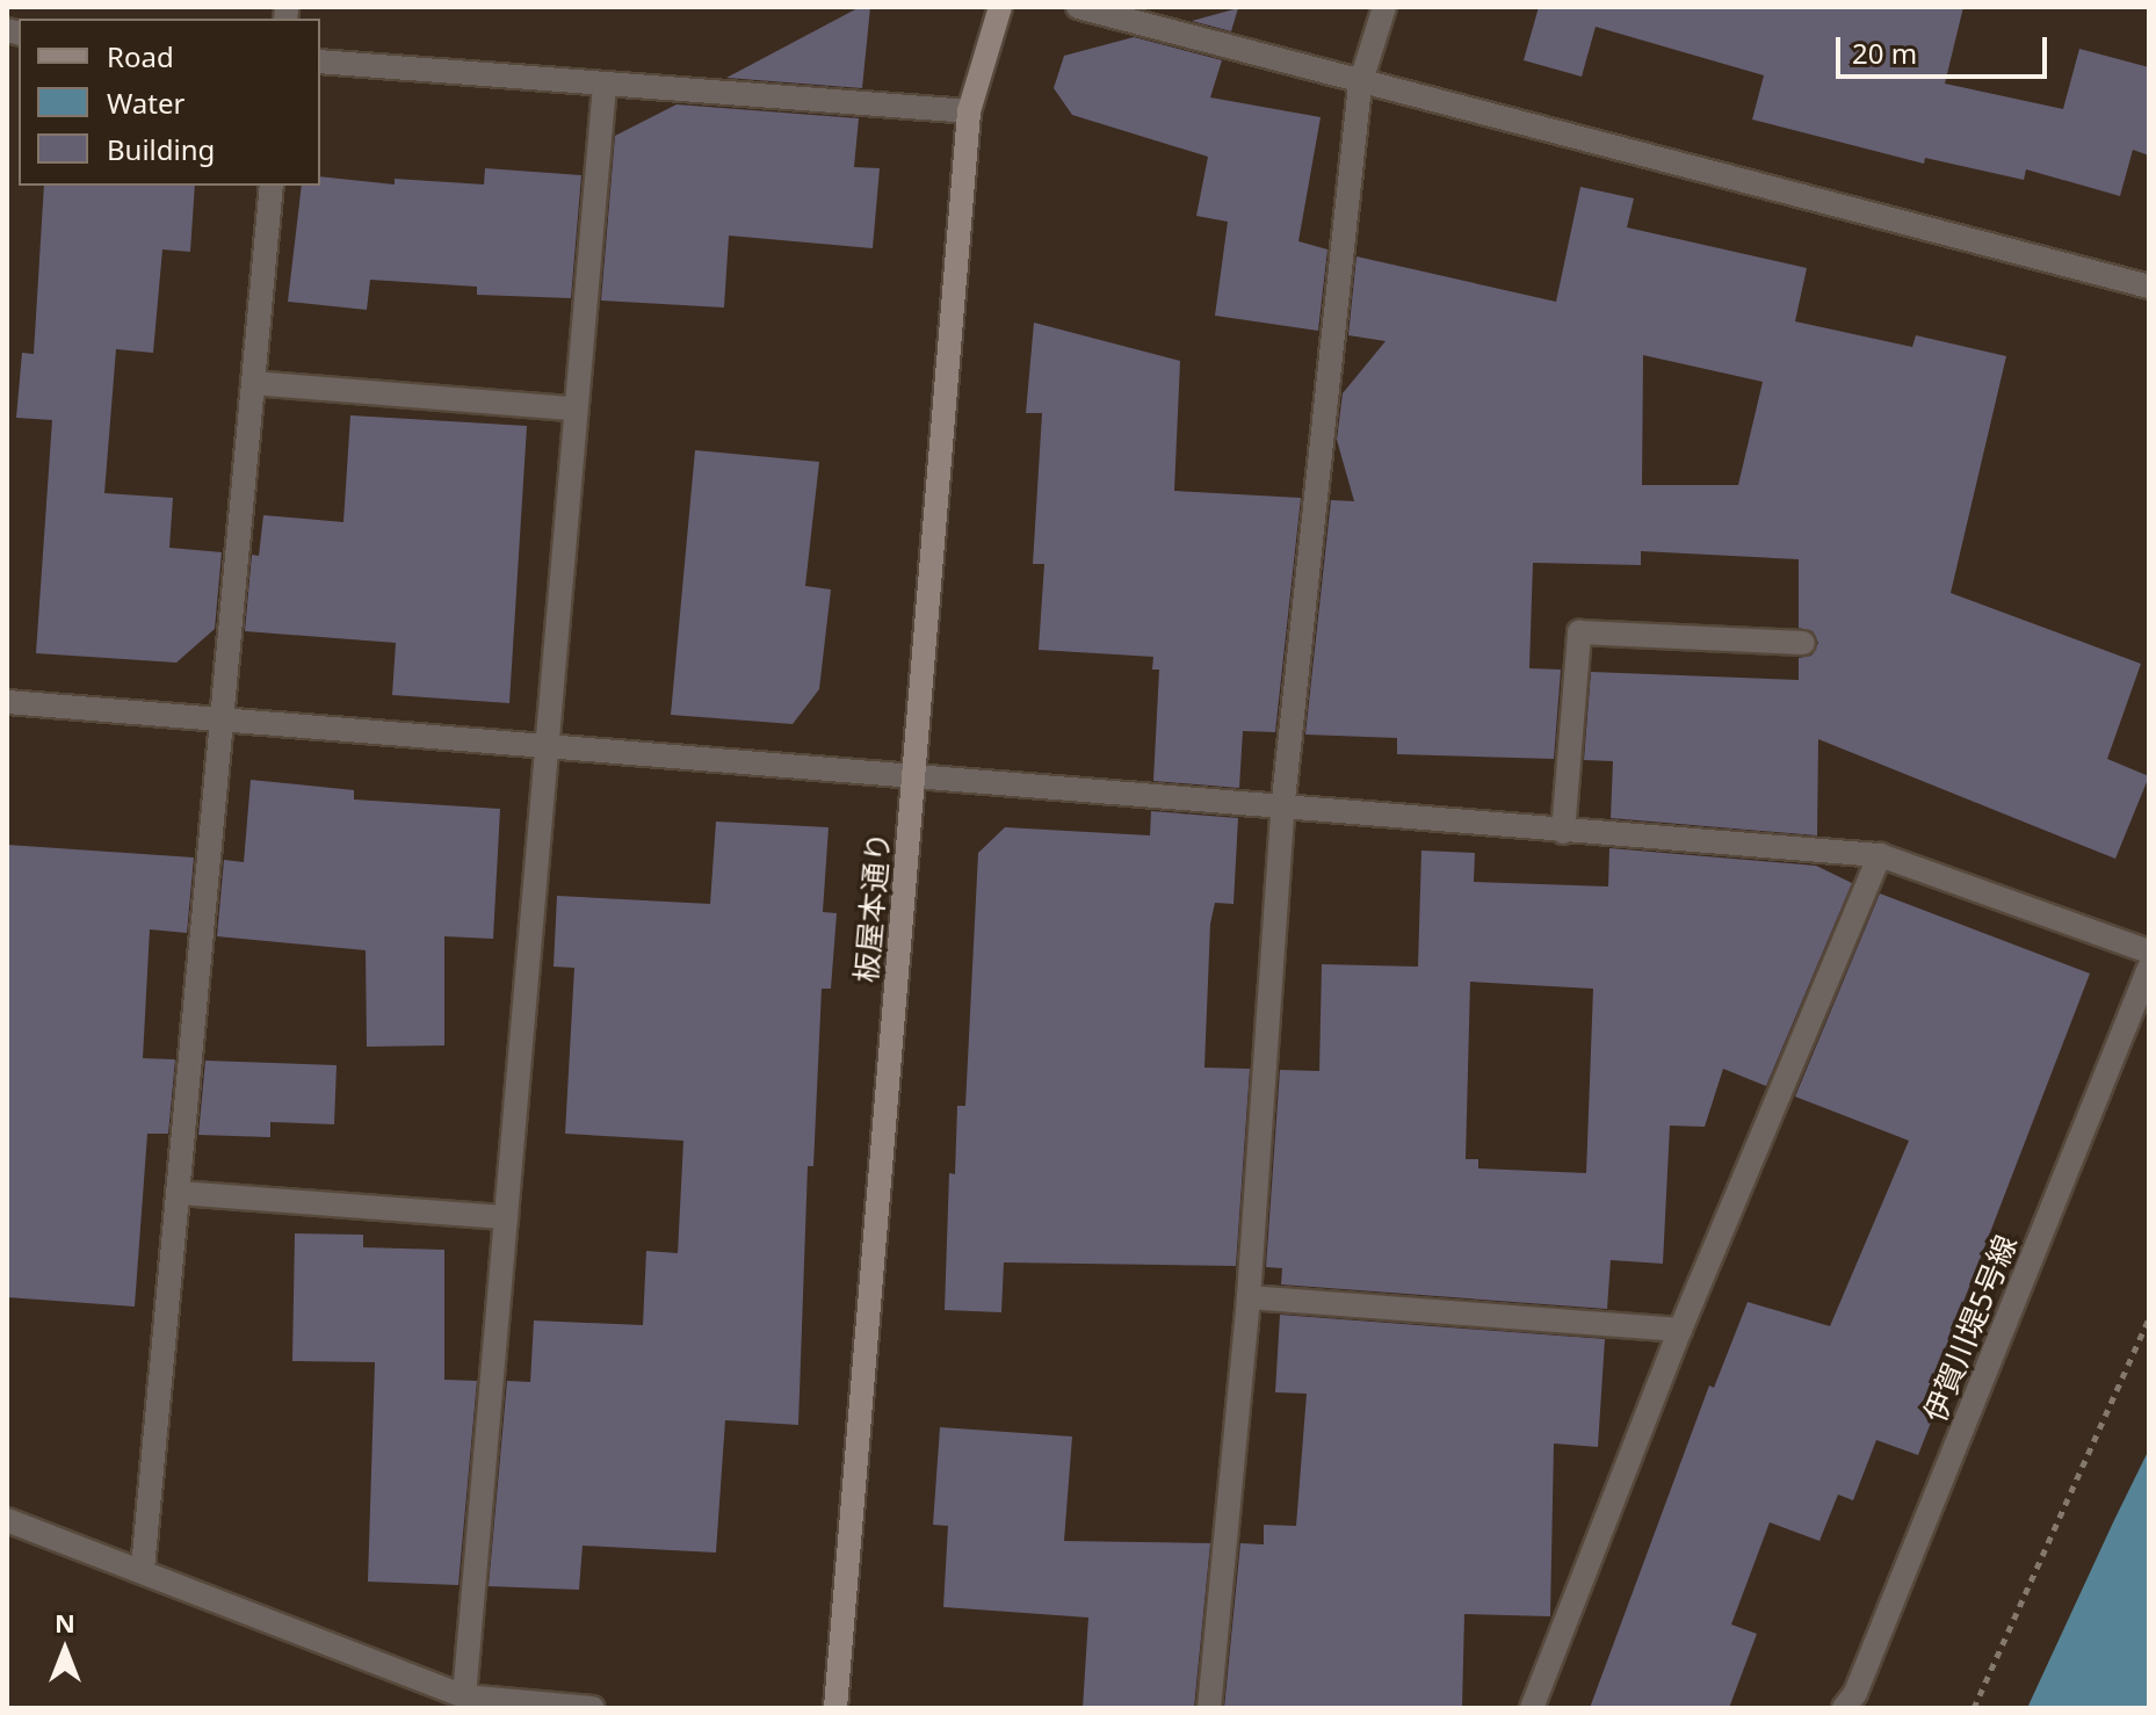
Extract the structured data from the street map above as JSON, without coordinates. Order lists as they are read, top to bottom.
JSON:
{
  "streets": {
    "street": ["板屋本通り", "伊賀川堤5号線"]
  },
  "legend": ["Road", "Water", "Building"],
  "scale_bar": "20 m",
  "north": "top"
}
